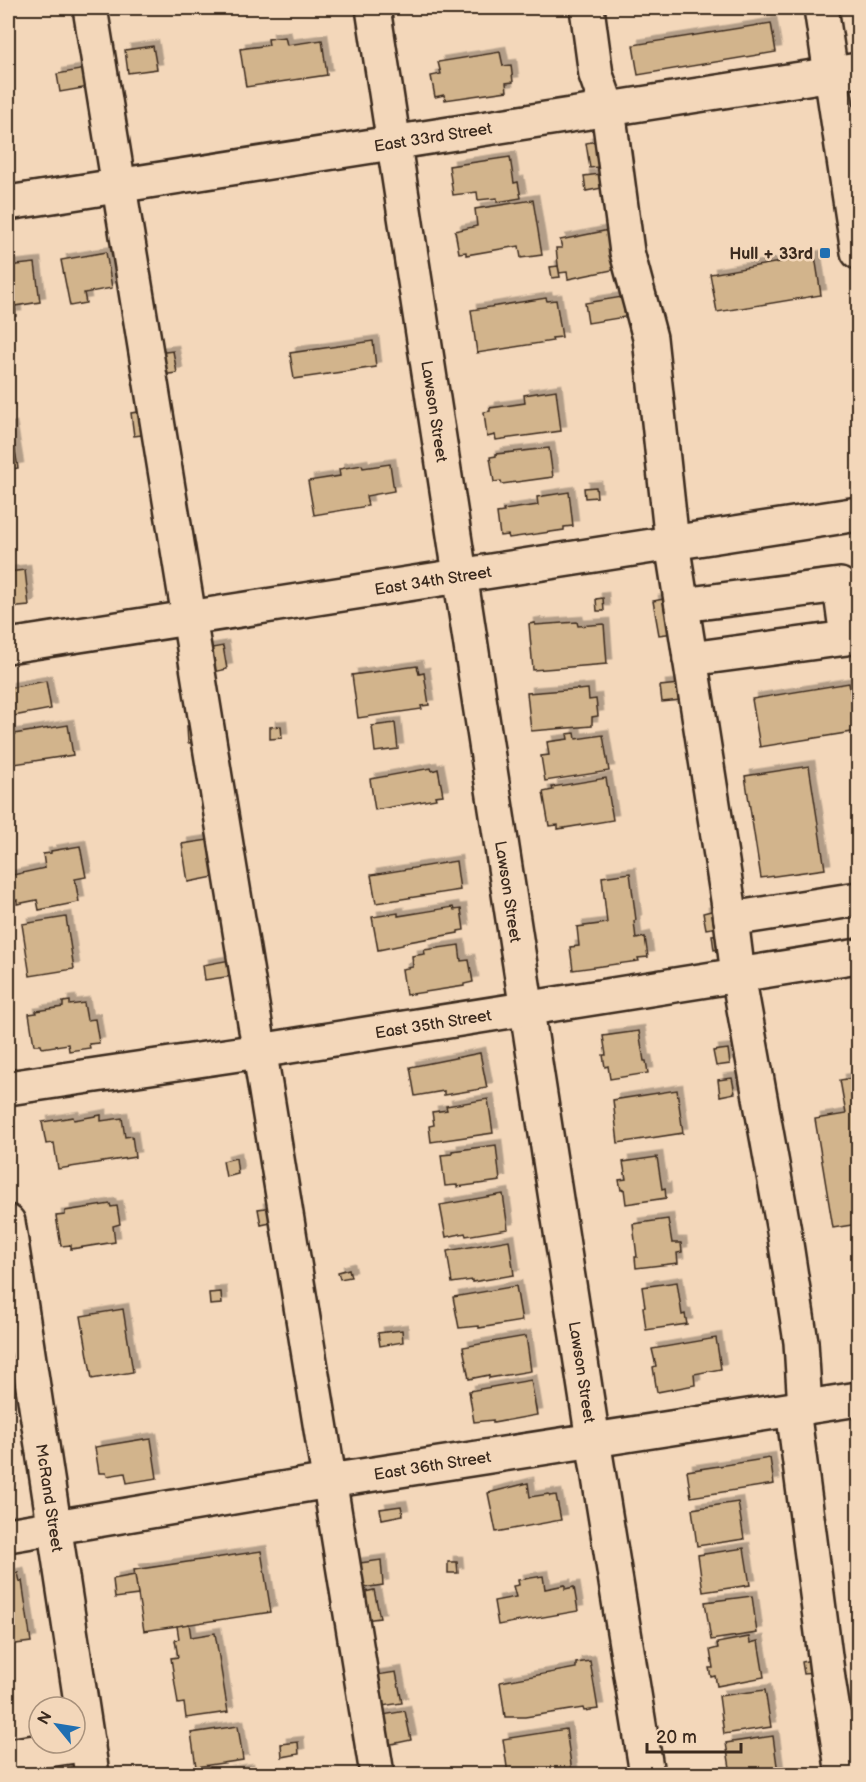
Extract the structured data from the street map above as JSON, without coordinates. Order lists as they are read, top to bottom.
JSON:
{
  "streets": {
    "street": [
      "East 33rd Street",
      "Lawson Street",
      "East 34th Street",
      "East 35th Street",
      "East 36th Street",
      "McRand Street"
    ]
  },
  "crossings": [
    ["East 33rd Street", "Lawson Street"],
    ["Lawson Street", "East 34th Street"],
    ["Lawson Street", "East 35th Street"],
    ["Lawson Street", "East 36th Street"],
    ["East 36th Street", "McRand Street"]
  ],
  "places": {
    "transit": ["Hull + 33rd"]
  },
  "scale_bar": "20 m",
  "north": "top left"
}
